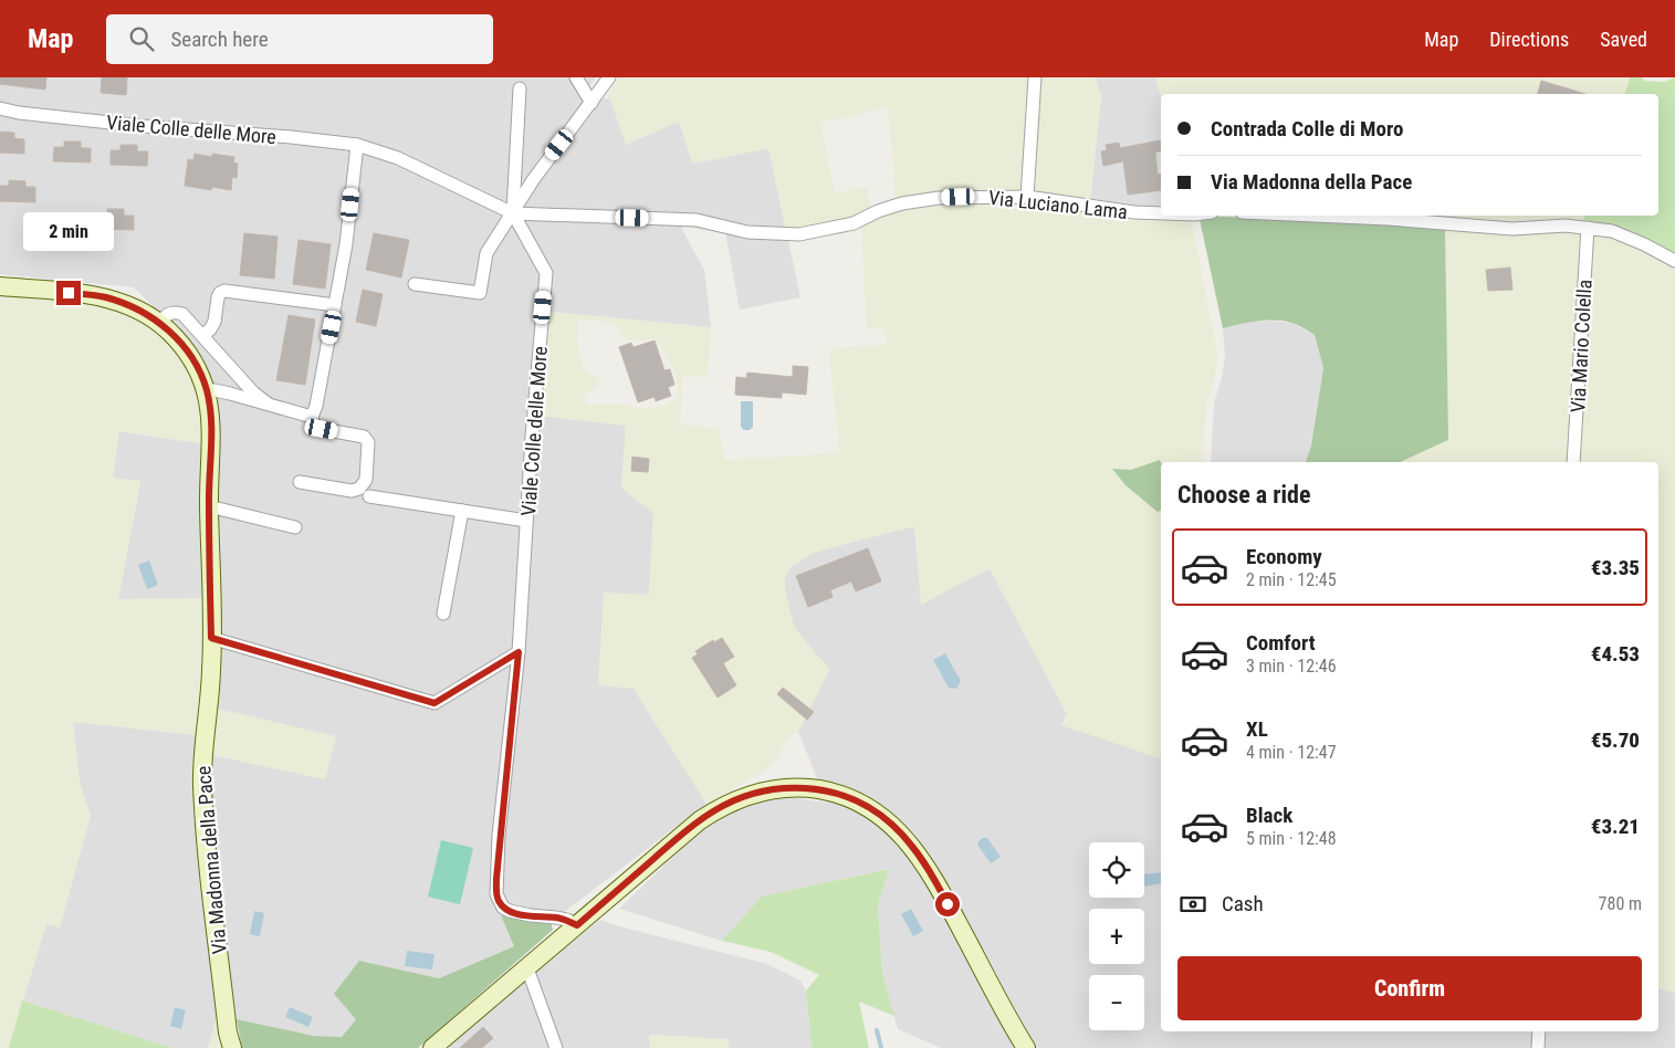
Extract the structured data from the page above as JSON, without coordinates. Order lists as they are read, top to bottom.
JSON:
{
  "streets": {
    "main road": ["Via Madonna della Pace"],
    "street": ["Viale Colle delle More", "Via Luciano Lama", "Via Mario Colella"]
  },
  "crossings": [
    ["Viale Colle delle More", "Via Luciano Lama"]
  ],
  "page": {
    "header": "Map",
    "search": "Search here",
    "nav": ["Map", "Directions", "Saved"],
    "banner": ["Contrada Colle di Moro", "Via Madonna della Pace"],
    "bubble": "2 min",
    "heading": "Choose a ride",
    "list": [
      {
        "name": "Economy",
        "note": "2 min · 12:45",
        "value": "€3.35"
      },
      {
        "name": "Comfort",
        "note": "3 min · 12:46",
        "value": "€4.53"
      },
      {
        "name": "XL",
        "note": "4 min · 12:47",
        "value": "€5.70"
      },
      {
        "name": "Black",
        "note": "5 min · 12:48",
        "value": "€3.21"
      }
    ],
    "map_buttons": ["+", "−"],
    "pay": ["Cash", "780 m"],
    "buttons": "Confirm"
  }
}
